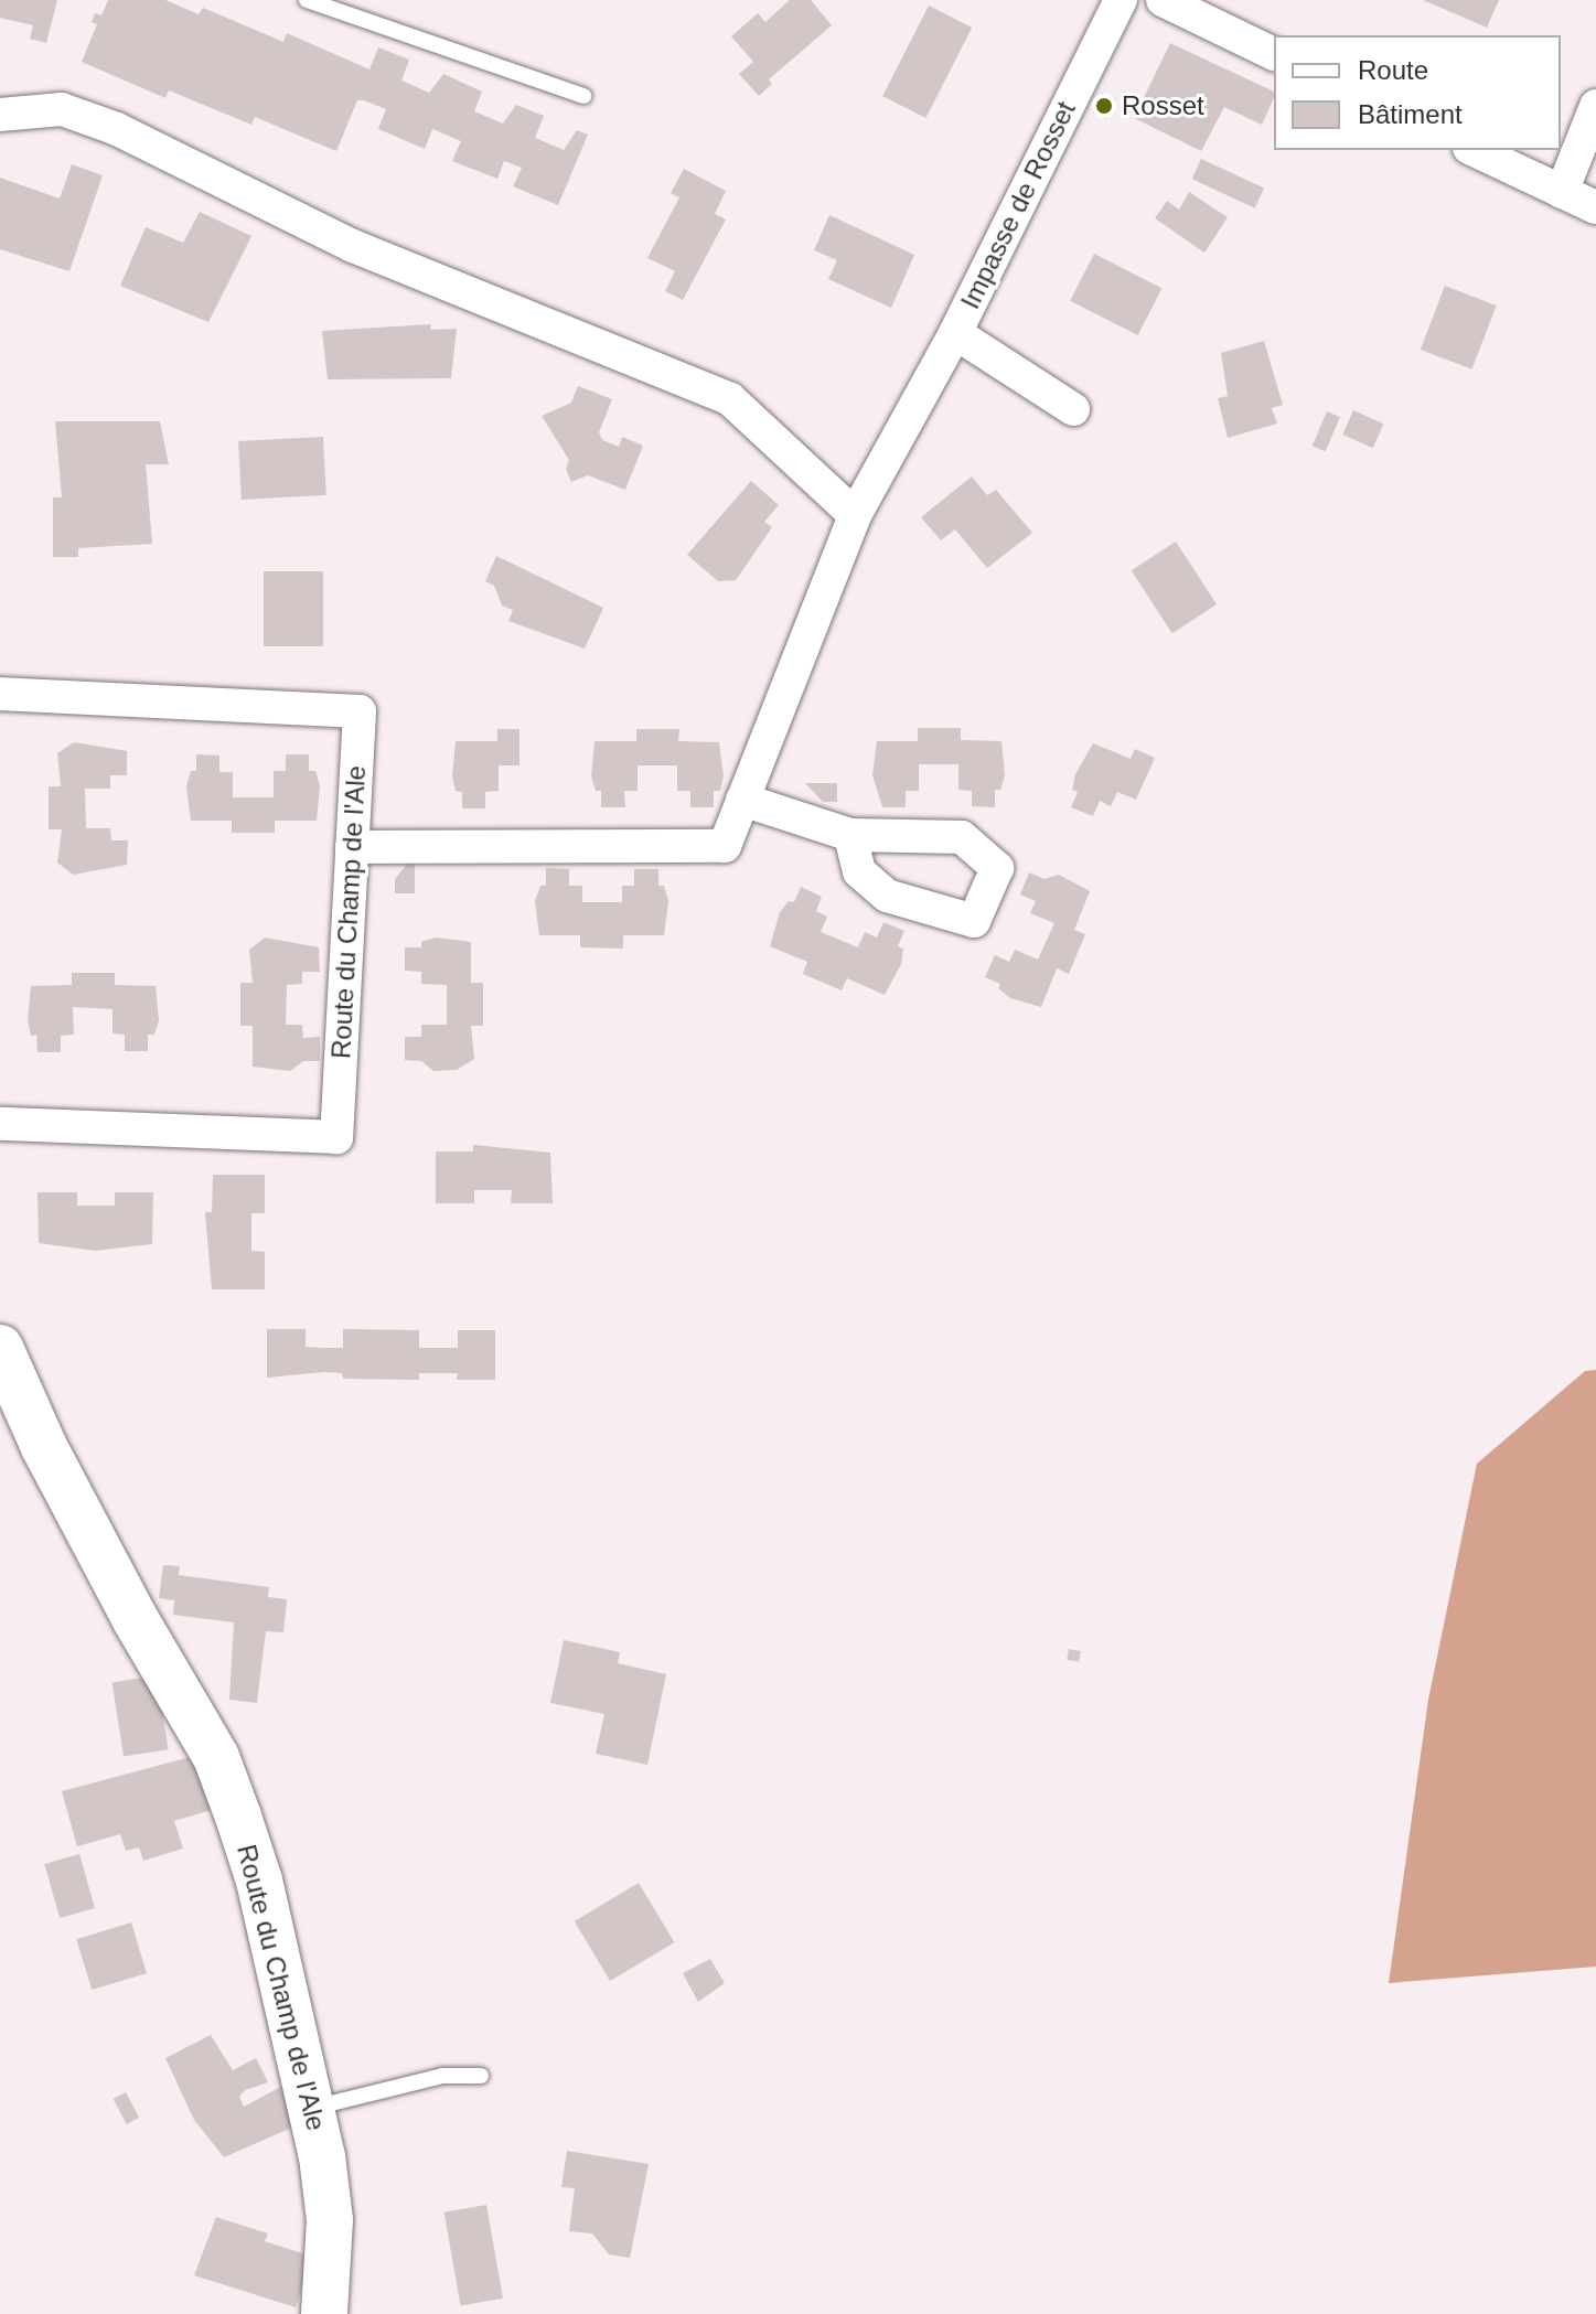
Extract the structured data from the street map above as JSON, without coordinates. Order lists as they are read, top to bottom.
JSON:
{
  "streets": {
    "street": ["Impasse de Rosset", "Route du Champ de l'Ale"]
  },
  "places": ["Rosset"],
  "legend": ["Route", "Bâtiment"]
}
